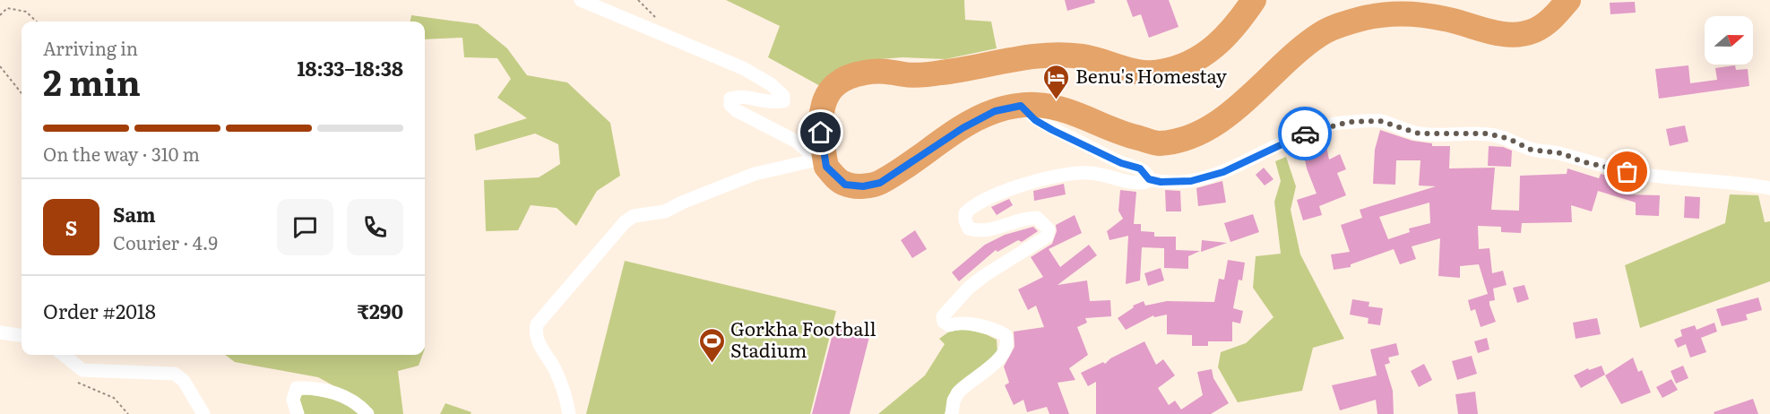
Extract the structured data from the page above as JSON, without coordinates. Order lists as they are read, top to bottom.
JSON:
{
  "places": {
    "hotel": ["Benu's Homestay"],
    "sports": ["Gorkha Football Stadium"]
  },
  "north": "right",
  "page": {
    "heading": ["2 min", "Arriving in", "18:33–18:38"],
    "panel": [
      "Sam",
      "Courier · 4.9",
      "Order #2018",
      "₹290"
    ],
    "bar": "On the way · 310 m",
    "round": "S"
  }
}
